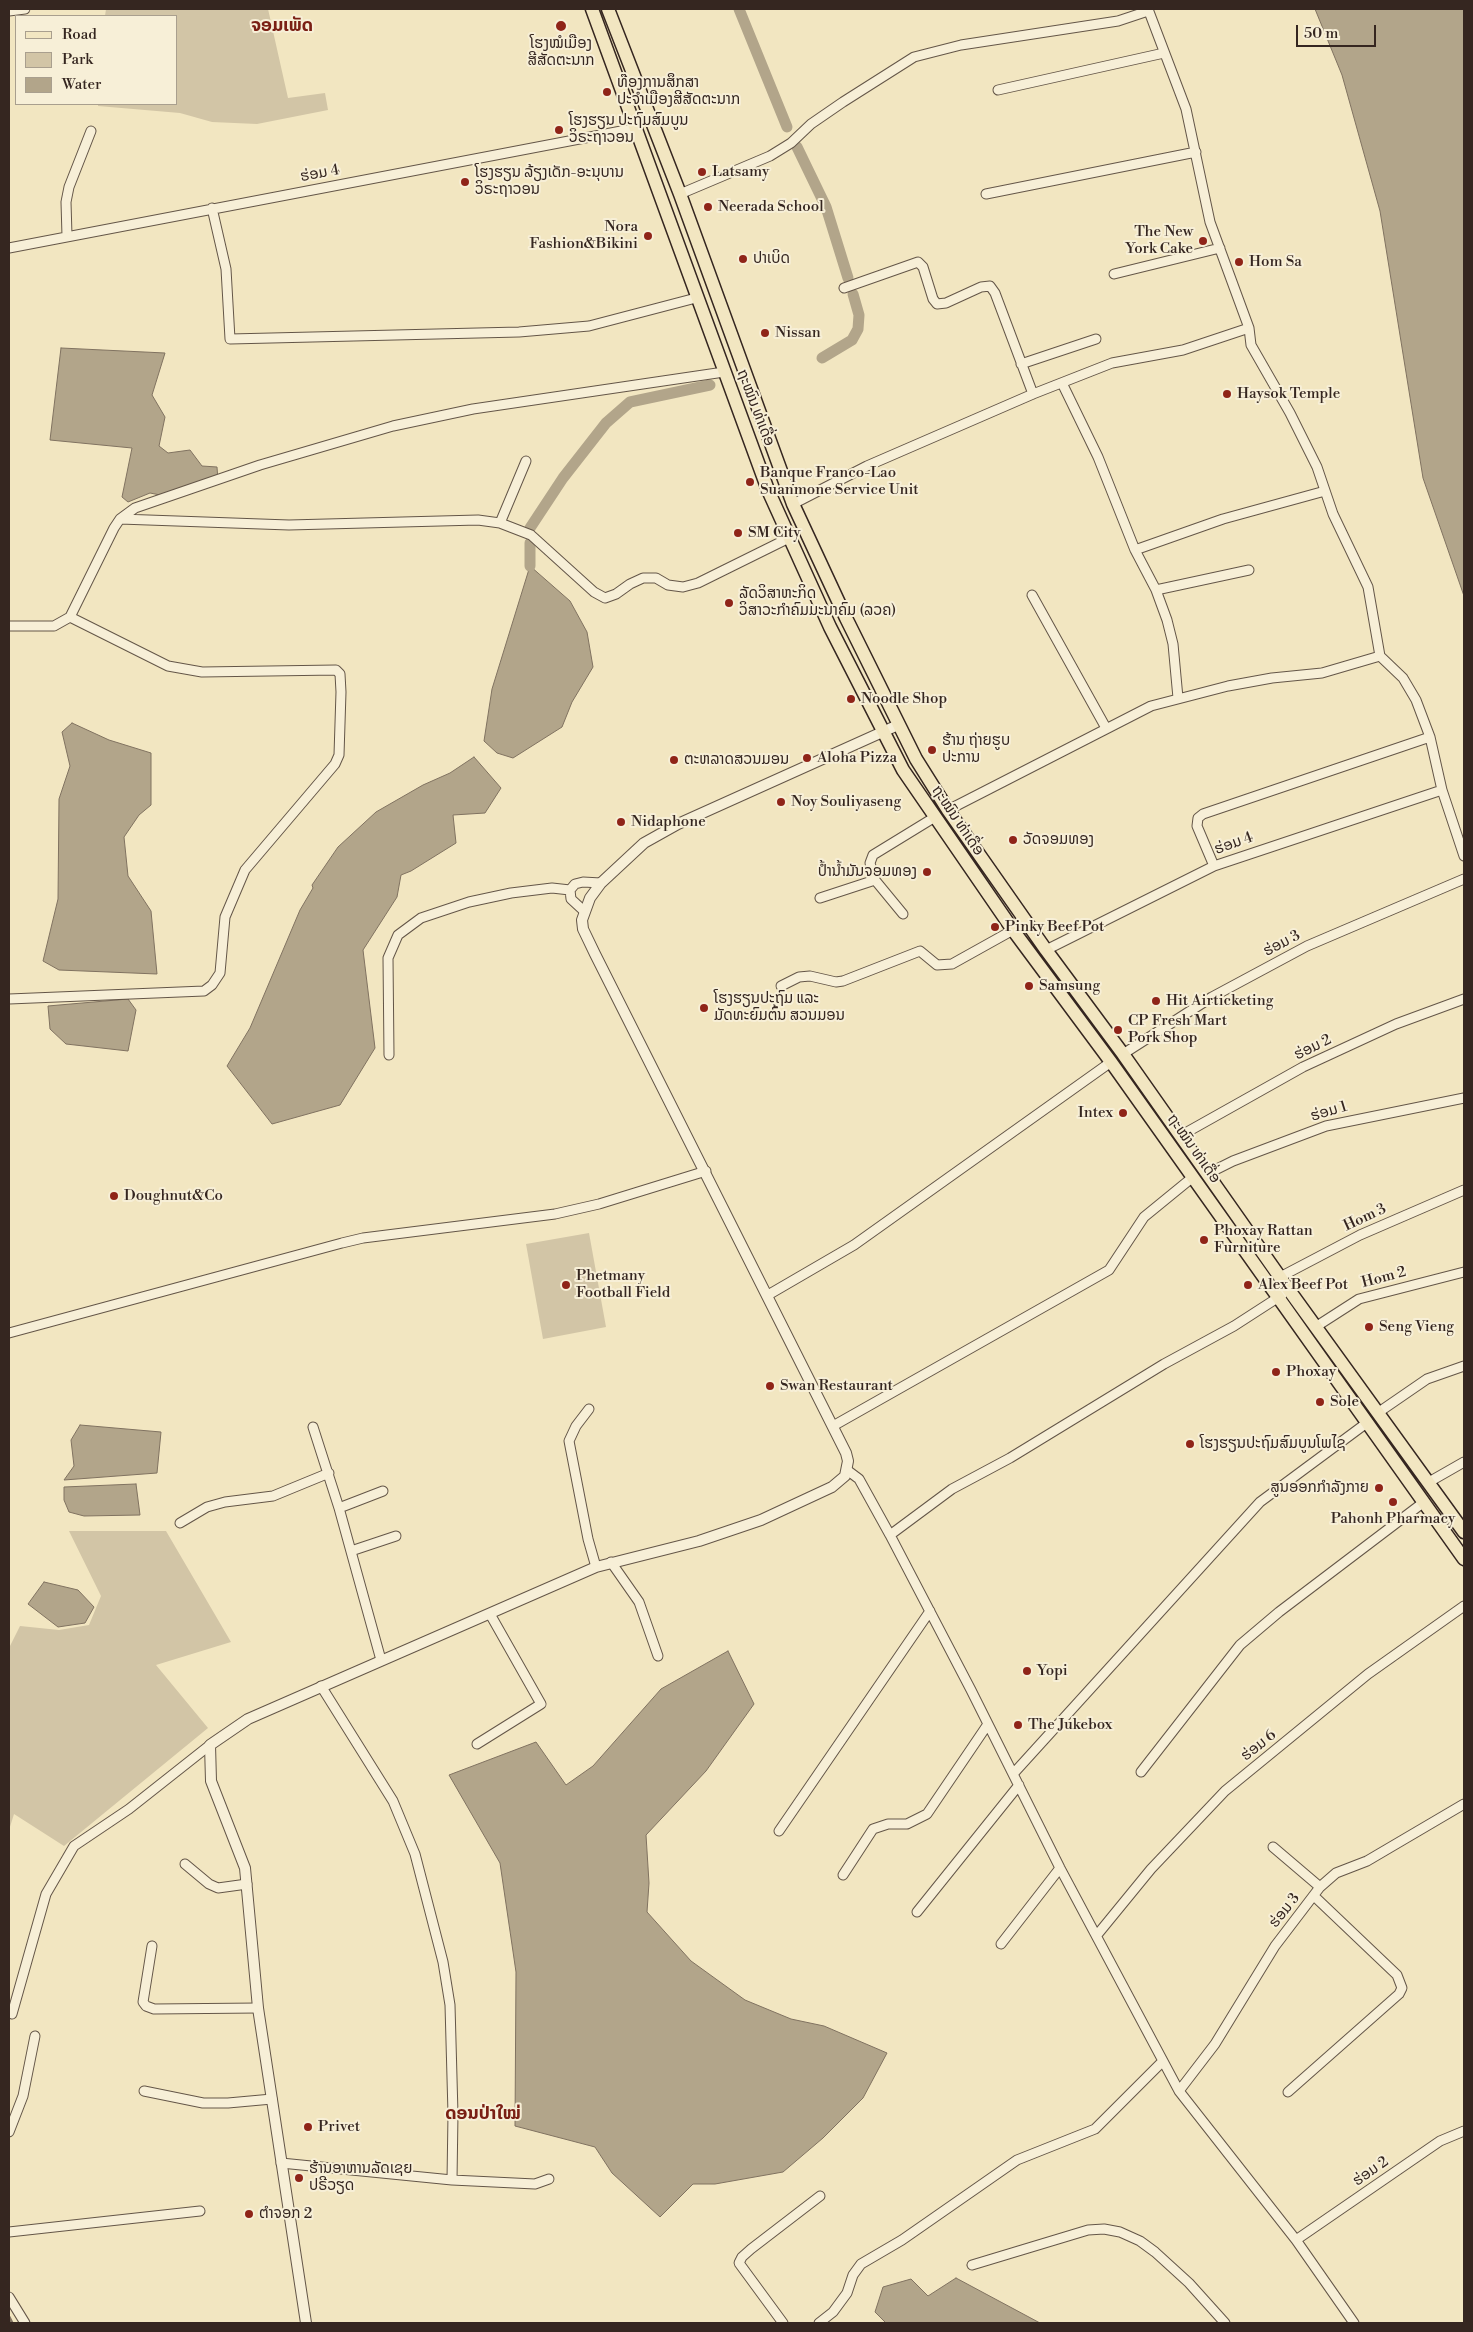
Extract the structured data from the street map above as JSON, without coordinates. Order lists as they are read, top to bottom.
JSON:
{
  "streets": {
    "main road": ["ຖະໝົນ ທ່າເດື່ອ"],
    "street": [
      "ຮ່ອມ 4",
      "ຮ່ອມ 3",
      "ຮ່ອມ 2",
      "ຮ່ອມ 1",
      "Hom 3",
      "Hom 2",
      "ຮ່ອມ 6"
    ]
  },
  "crossings": [
    ["ຮ່ອມ 4", "ຖະໝົນ ທ່າເດື່ອ"],
    ["ຖະໝົນ ທ່າເດື່ອ", "ຮ່ອມ 3"],
    ["ຖະໝົນ ທ່າເດື່ອ", "ຮ່ອມ 2"],
    ["ຖະໝົນ ທ່າເດື່ອ", "ຮ່ອມ 1"],
    ["ຖະໝົນ ທ່າເດື່ອ", "Hom 3"],
    ["ຖະໝົນ ທ່າເດື່ອ", "Hom 2"]
  ],
  "districts": ["ຈອມເພັດ", "ດອນປ່າໃໝ່"],
  "places": [
    "ໂຮງໝໍເມືອງ ສີສັດຕະນາກ",
    "ທ໊ອງການສຶກສາ ປະຈໍາເມືອງສີສັດຕະນາກ",
    "ໂຮງຮຽນ ປະຖົມສົມບູນ ວິຣະຖາວອນ",
    "Latsamy",
    "ໂຮງຮຽນ ລ້ຽງເດັກ-ອະນຸບານ ວິຣະຖາວອນ",
    "Neerada School",
    "Nora Fashion&Bikini",
    "The New York Cake",
    "ປາເບິດ",
    "Hom Sa",
    "Nissan",
    "Haysok Temple",
    "Banque Franco-Lao Suanmone Service Unit",
    "SM City",
    "ລັດວິສາຫະກິດ ວິສາວະກຳຄົມມະນາຄົມ (ລວຄ)",
    "Noodle Shop",
    "ຮ້ານ ຖ່າຍຮູບ ປະການ",
    "Aloha Pizza",
    "ຕະຫລາດສວນມອນ",
    "Noy Souliyaseng",
    "Nidaphone",
    "ວັດຈອມທອງ",
    "ປ້ຳນ້ຳມັນຈອມທອງ",
    "Pinky Beef Pot",
    "Samsung",
    "Hit Airticketing",
    "ໂຮງຮຽນປະຖົມ ແລະ ມັດທະຍົມຕົ້ນ ສວນມອນ",
    "CP Fresh Mart Pork Shop",
    "Intex",
    "Doughnut&Co",
    "Phoxay Rattan Furniture",
    "Phetmany Football Field",
    "Alex Beef Pot",
    "Seng Vieng",
    "Phoxay",
    "Swan Restaurant",
    "Sole",
    "ໂຮງຮຽນປະຖົມສົມບູນໂພໄຊ",
    "ສູນອອກກຳລັງກາຍ",
    "Pahonh Pharmacy",
    "Yopi",
    "The Jukebox",
    "Privet",
    "ຮ້ານອາຫານລັດເຊຍ ປຣີວຽດ",
    "ຕຳຈອກ 2"
  ],
  "legend": ["Road", "Park", "Water"],
  "scale_bar": "50 m"
}
